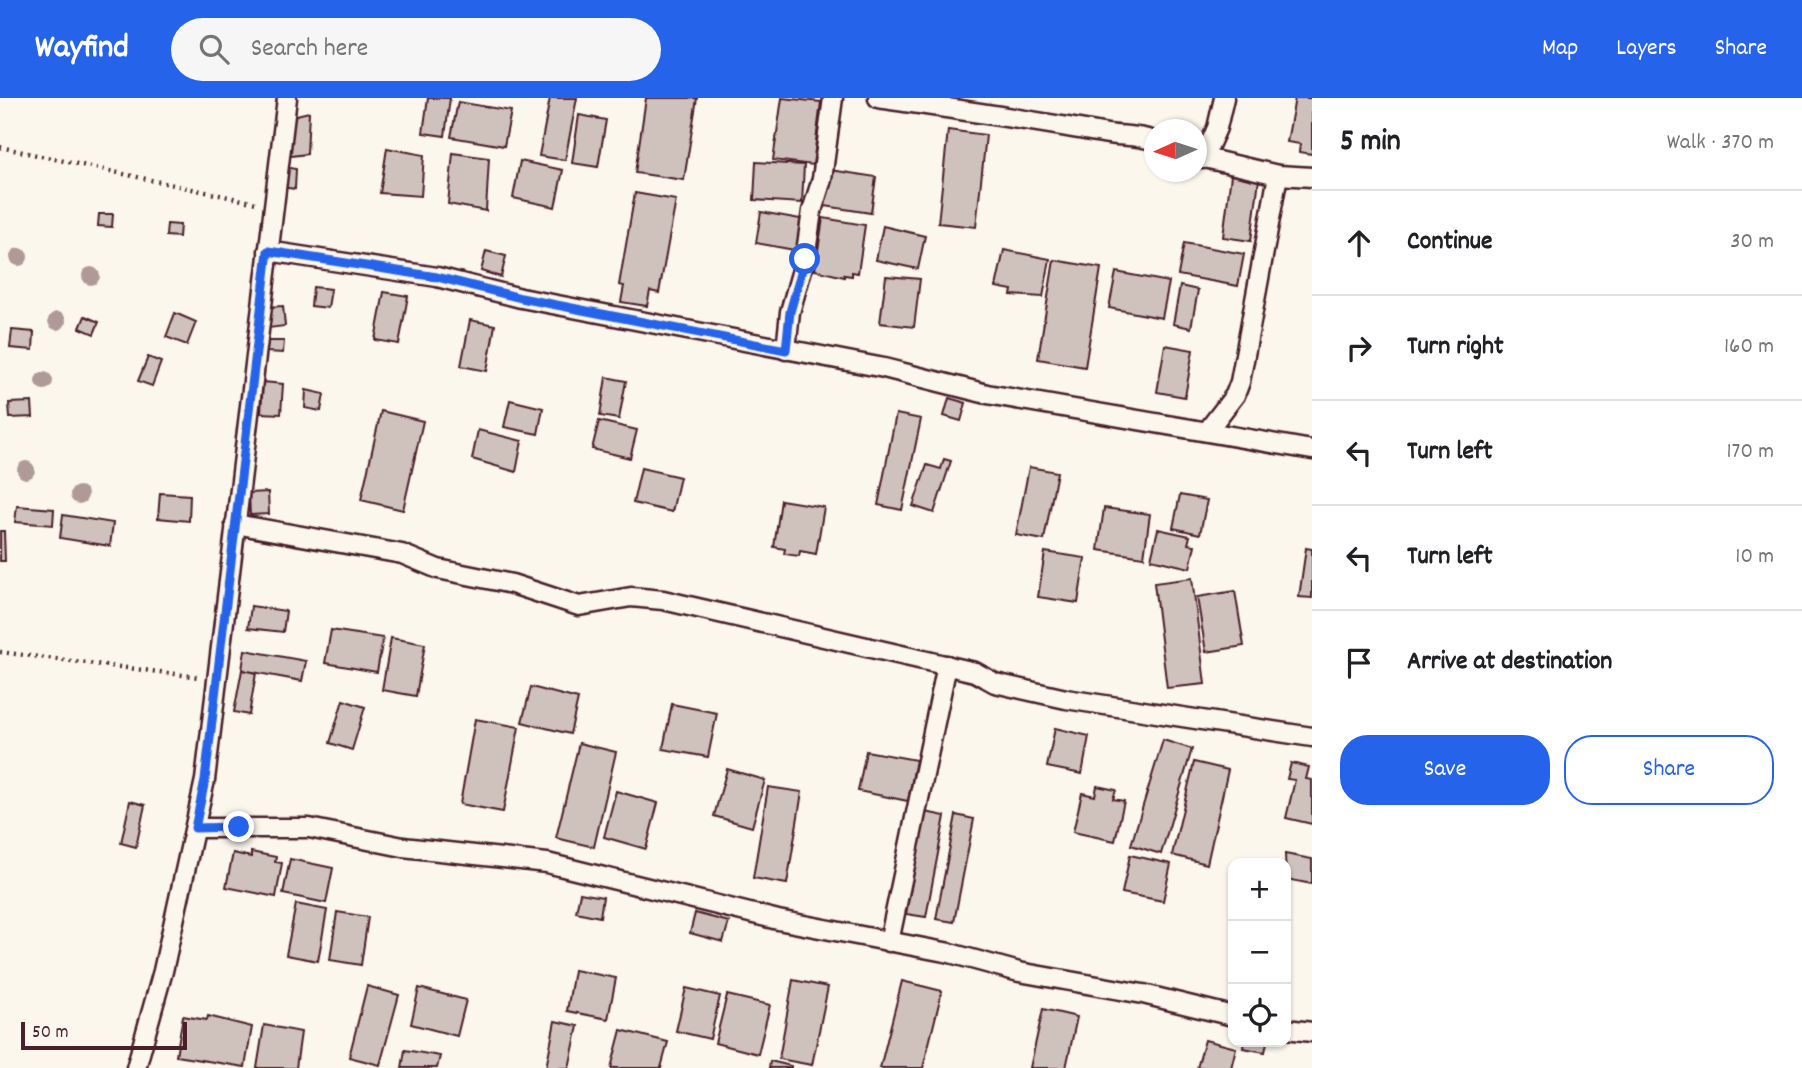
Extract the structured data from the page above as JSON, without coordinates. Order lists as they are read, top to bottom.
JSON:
{
  "scale_bar": "50 m",
  "north": "left",
  "page": {
    "header": "Wayfind",
    "search": "Search here",
    "nav": ["Map", "Layers", "Share"],
    "heading": ["5 min", "Walk · 370 m"],
    "list": [
      ["Continue", "30 m"],
      ["Turn right", "160 m"],
      ["Turn left", "170 m"],
      ["Turn left", "10 m"],
      "Arrive at destination"
    ],
    "buttons": ["Save", "Share"],
    "map_buttons": ["+", "−"],
    "scale": "50 m"
  }
}
